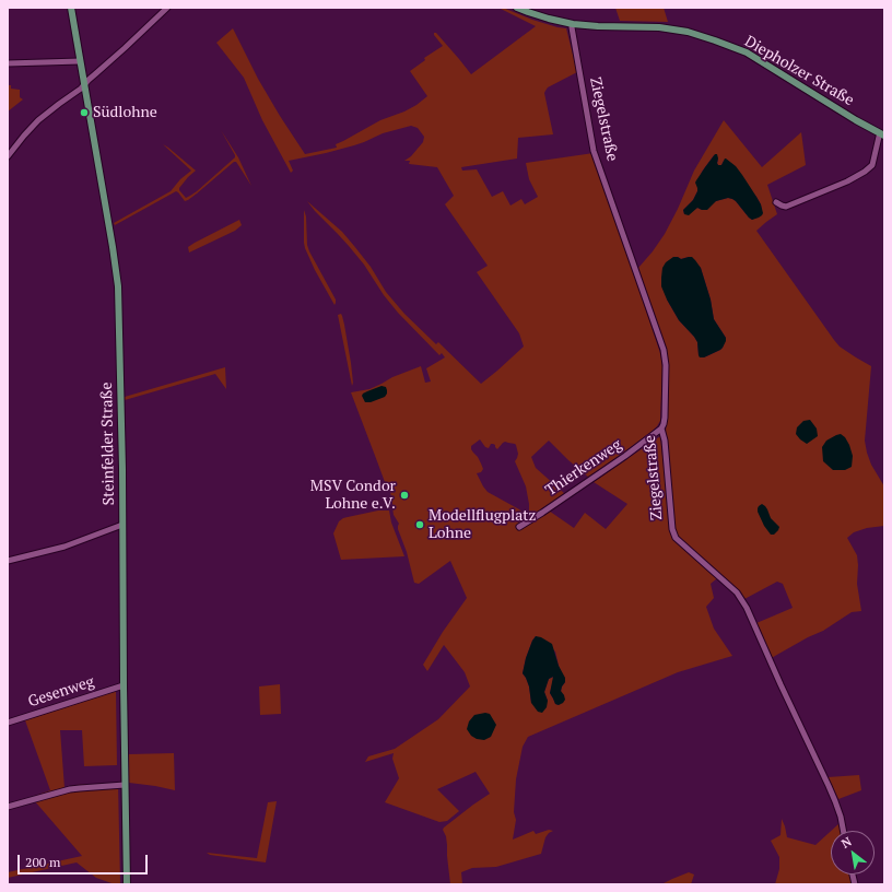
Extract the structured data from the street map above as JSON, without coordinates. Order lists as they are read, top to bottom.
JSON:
{
  "streets": {
    "main road": ["Diepholzer Straße", "Steinfelder Straße"],
    "street": ["Ziegelstraße", "Thierkenweg", "Gesenweg"]
  },
  "crossings": [
    ["Diepholzer Straße", "Ziegelstraße"],
    ["Ziegelstraße", "Thierkenweg"],
    ["Steinfelder Straße", "Gesenweg"]
  ],
  "places": ["Südlohne", "MSV Condor Lohne e.V.", "Modellflugplatz Lohne"],
  "scale_bar": "200 m",
  "north": "top left"
}
